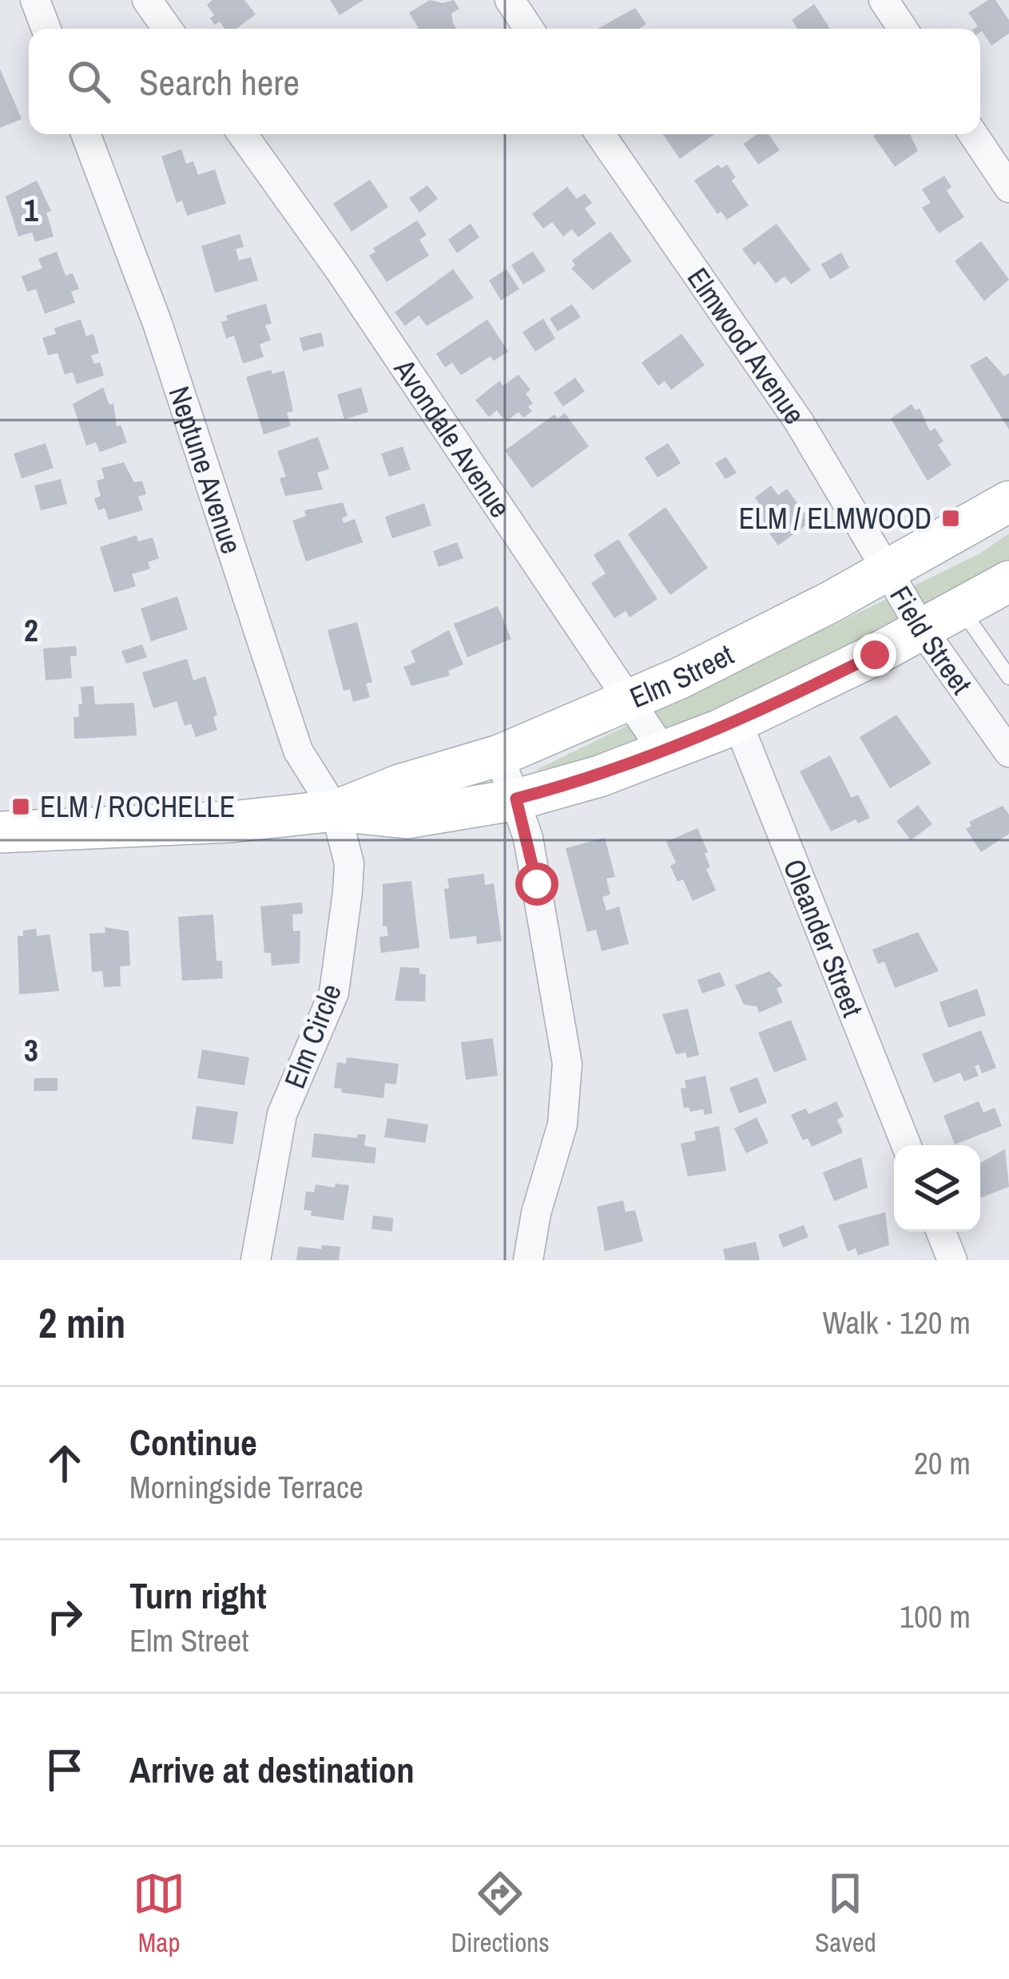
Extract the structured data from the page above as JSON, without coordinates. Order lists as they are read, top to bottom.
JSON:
{
  "streets": {
    "main road": ["Elm Street"],
    "street": [
      "Elmwood Avenue",
      "Avondale Avenue",
      "Neptune Avenue",
      "Field Street",
      "Oleander Street",
      "Elm Circle"
    ]
  },
  "crossings": [
    ["Elmwood Avenue", "Field Street"],
    ["Elmwood Avenue", "Elm Street"],
    ["Avondale Avenue", "Elm Street"],
    ["Neptune Avenue", "Elm Street"],
    ["Neptune Avenue", "Elm Circle"],
    ["Field Street", "Elm Street"],
    ["Elm Street", "Oleander Street"],
    ["Elm Street", "Elm Circle"]
  ],
  "places": {
    "transit": ["ELM / ELMWOOD", "ELM / ROCHELLE"]
  },
  "page": {
    "search": "Search here",
    "heading": ["2 min", "Walk · 120 m"],
    "list": [
      ["Continue", "Morningside Terrace", "20 m"],
      ["Turn right", "Elm Street", "100 m"],
      "Arrive at destination"
    ],
    "nav": ["Map", "Directions", "Saved"]
  },
  "grid": {
    "rows": ["1", "2", "3"]
  }
}
